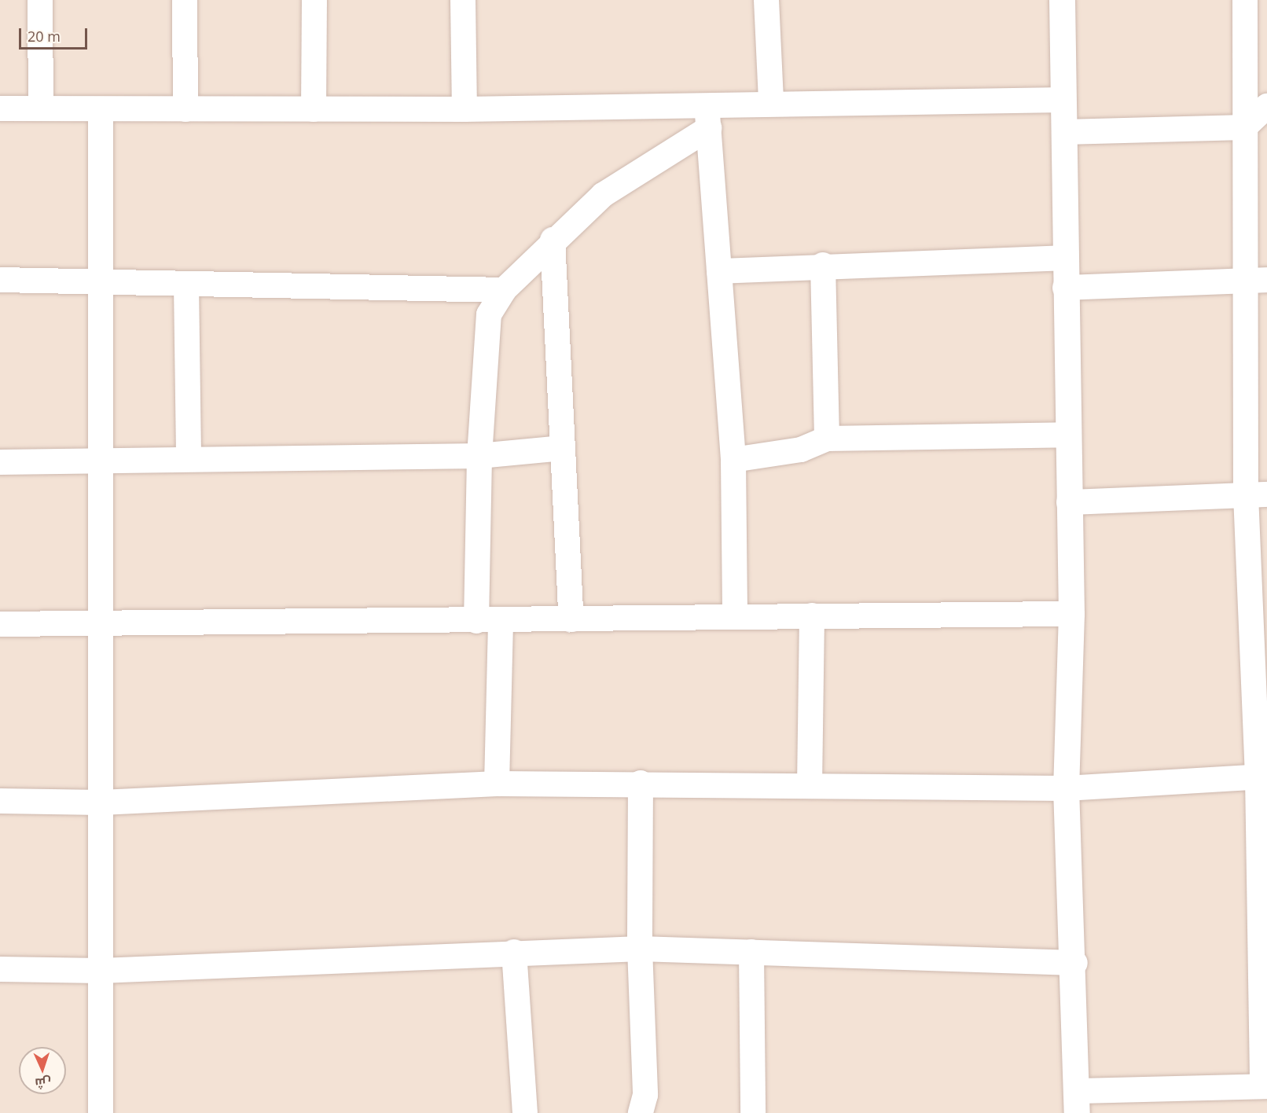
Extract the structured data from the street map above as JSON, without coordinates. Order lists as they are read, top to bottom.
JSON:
{
  "scale_bar": "20 m",
  "north": "bottom"
}
